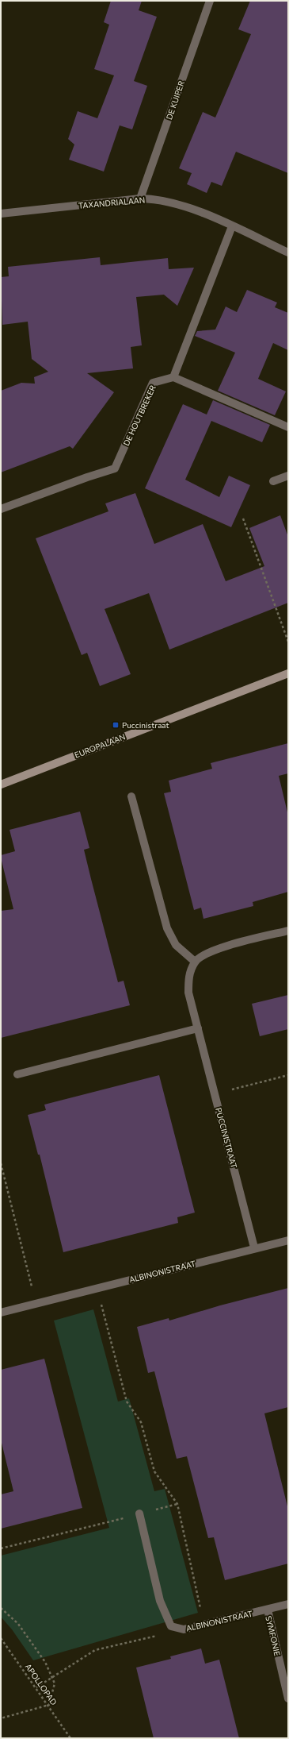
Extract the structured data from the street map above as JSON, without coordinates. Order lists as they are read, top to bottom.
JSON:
{
  "streets": {
    "street": [
      "DE KUIPER",
      "TAXANDRIALAAN",
      "DE HOUTBREKER",
      "EUROPALAAN",
      "PUCCINISTRAAT",
      "ALBINONISTRAAT",
      "SYMFONIE"
    ],
    "path": ["APOLLOPAD"]
  },
  "crossings": [
    ["DE KUIPER", "TAXANDRIALAAN"],
    ["PUCCINISTRAAT", "ALBINONISTRAAT"],
    ["ALBINONISTRAAT", "SYMFONIE"]
  ],
  "places": {
    "transit": ["Puccinistraat"]
  }
}
